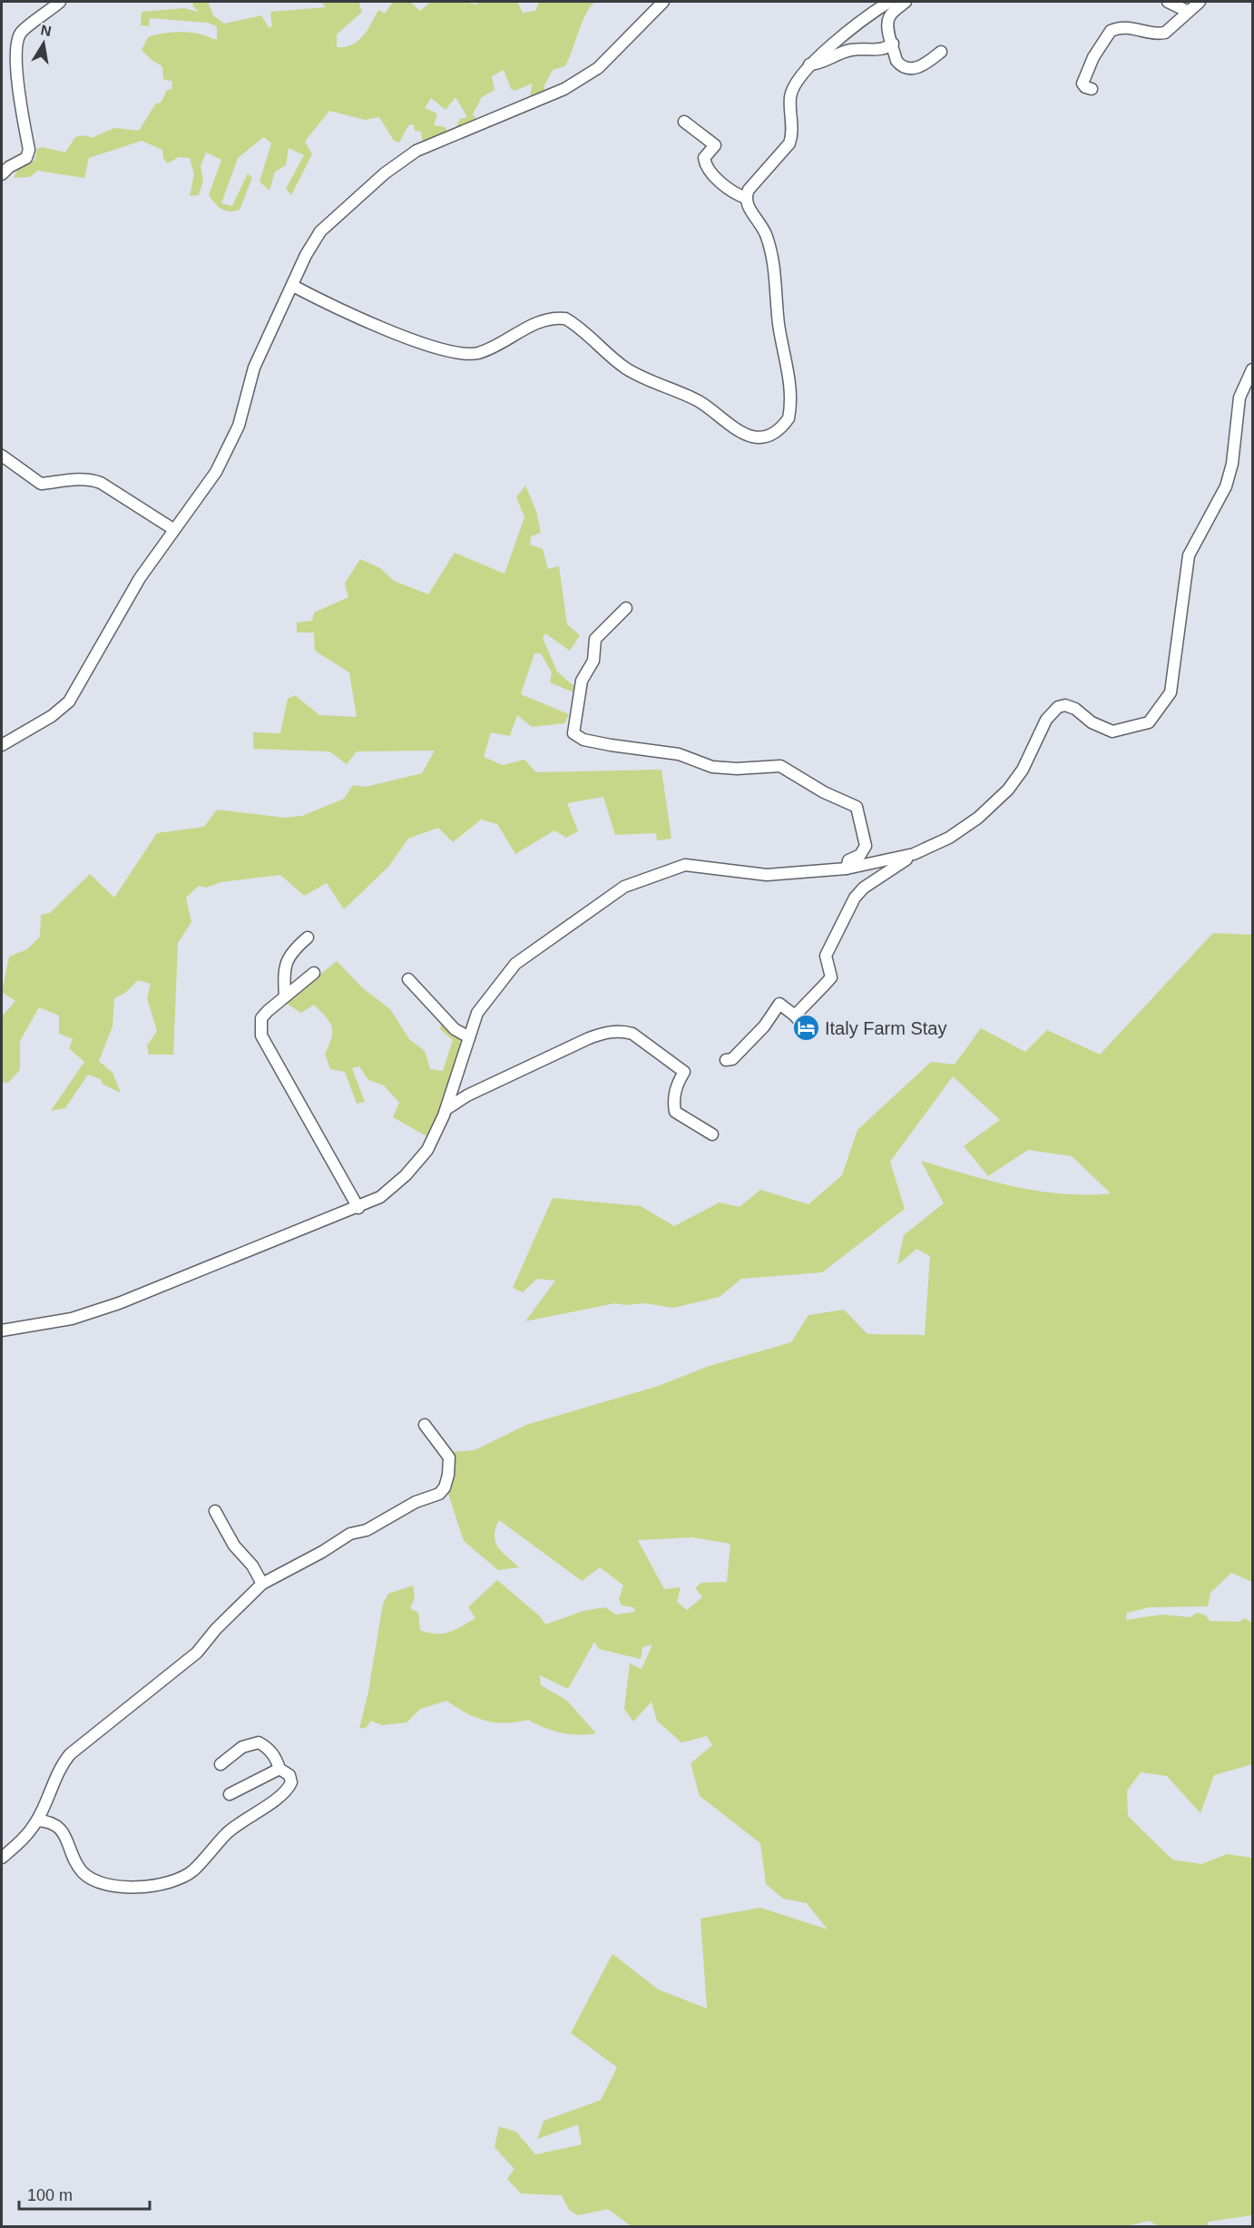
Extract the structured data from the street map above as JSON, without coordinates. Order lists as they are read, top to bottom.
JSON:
{
  "places": {
    "hotel": ["Italy Farm Stay"]
  },
  "scale_bar": "100 m",
  "north": "top"
}
